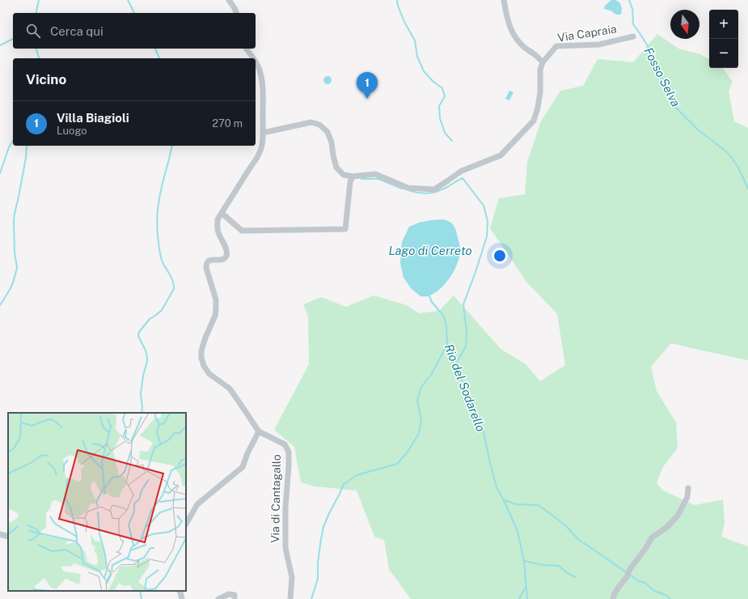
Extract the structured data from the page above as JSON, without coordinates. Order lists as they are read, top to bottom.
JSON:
{
  "streets": {
    "street": ["Via Capraia", "Via di Cantagallo"]
  },
  "water": ["Fosso Selva", "Lago di Cerreto", "Rio del Sodarello"],
  "north": "bottom",
  "page": {
    "map_buttons": ["+", "−"],
    "search": "Cerca qui",
    "heading": "Vicino",
    "pins": "1",
    "list": [
      {
        "mark": "1",
        "name": "Villa Biagioli",
        "note": "Luogo",
        "value": "270 m"
      }
    ]
  }
}
